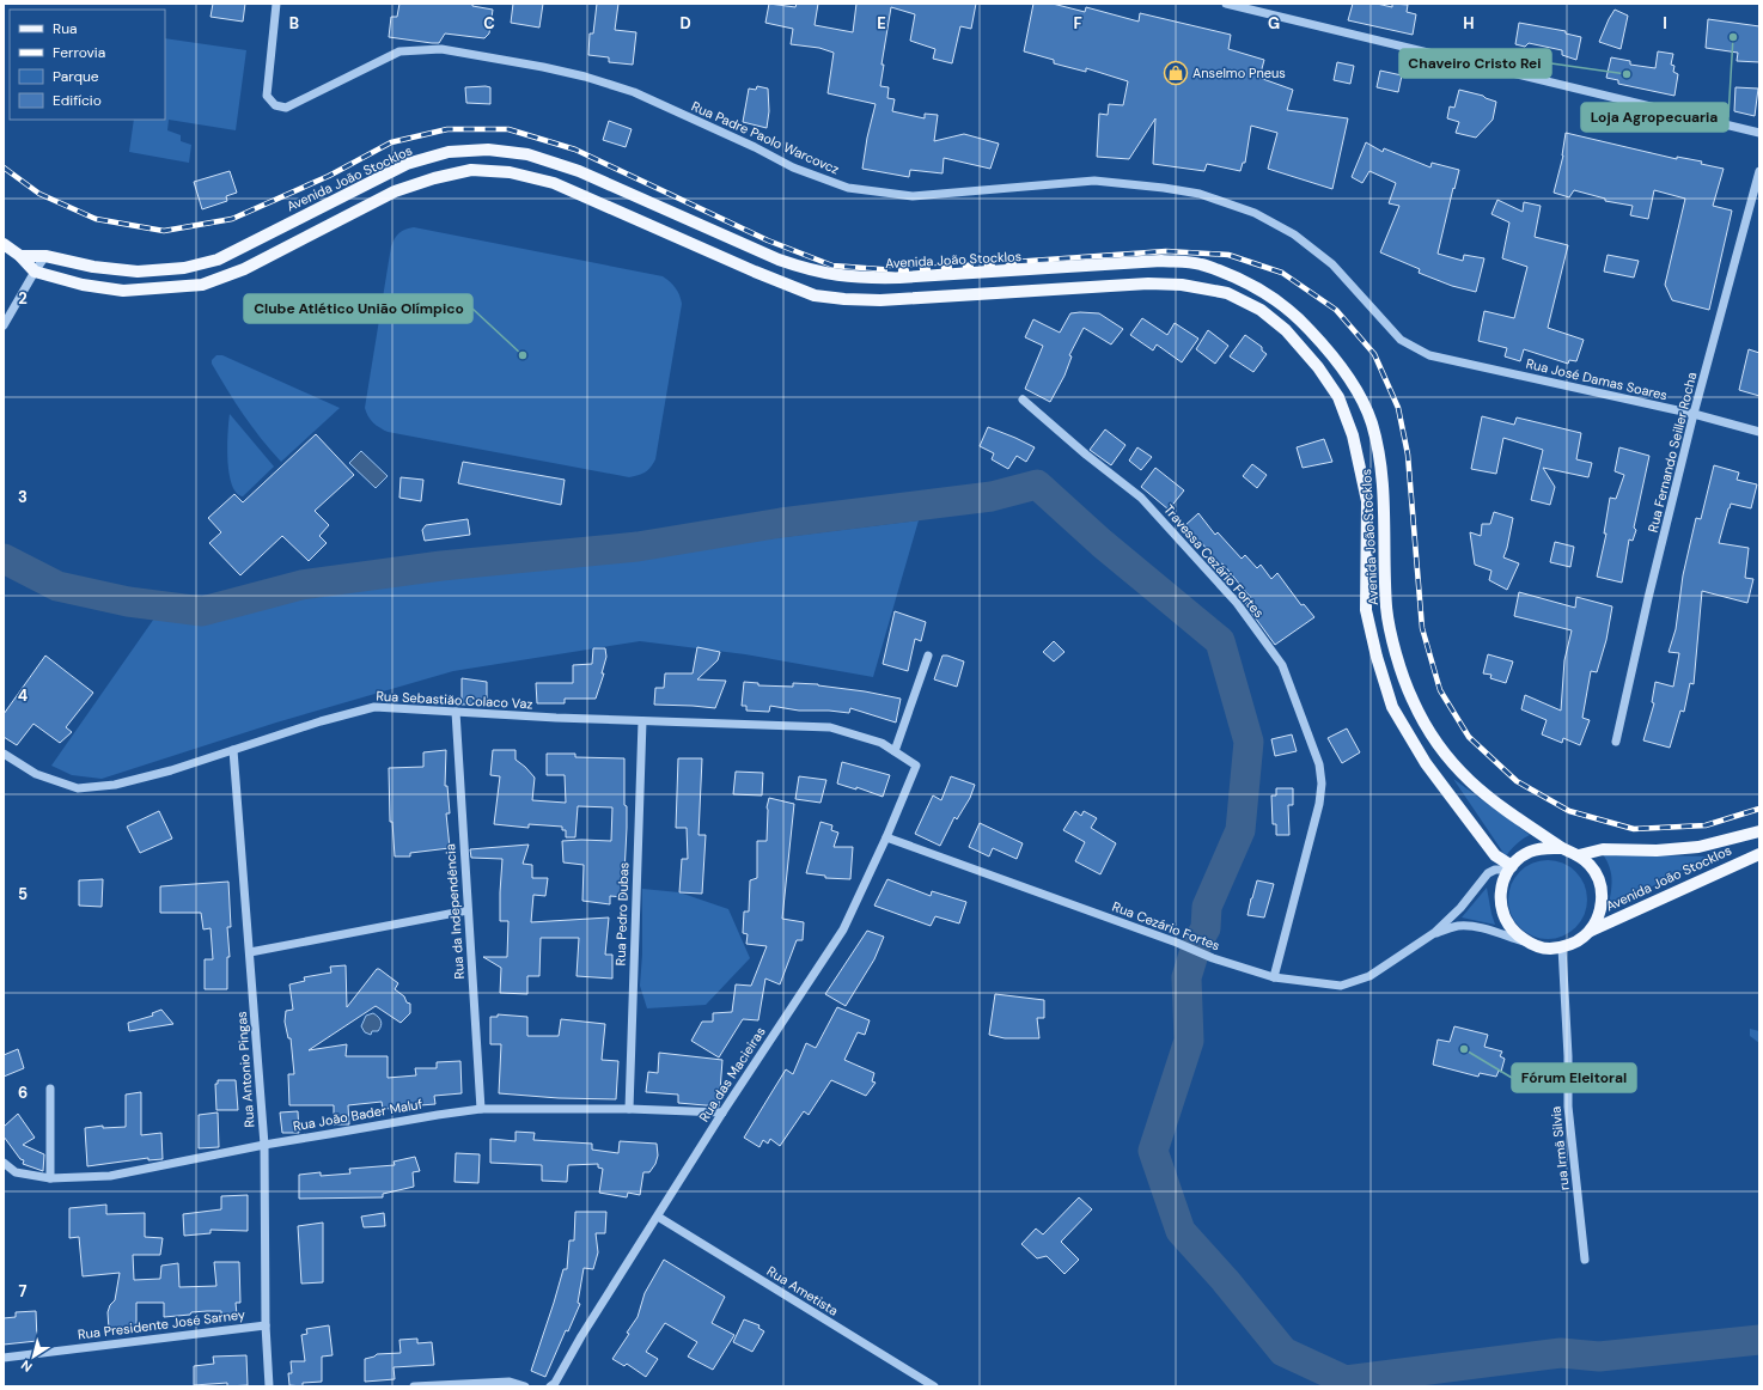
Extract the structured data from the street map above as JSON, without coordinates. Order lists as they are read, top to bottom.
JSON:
{
  "streets": {
    "main road": ["Avenida João Stocklos"],
    "street": [
      "Rua Padre Paolo Warcovcz",
      "Rua José Damas Soares",
      "Rua Fernando Seiller Rocha",
      "Travessa Cezário Fortes",
      "Rua Sebastião Colaco Vaz",
      "Rua da Independência",
      "Rua Pedro Dubas",
      "Rua Cezário Fortes",
      "Rua Antonio Pingas",
      "Rua das Macieiras",
      "Rua João Bader Maluf",
      "rua Irmã Silvia",
      "Rua Ametista",
      "Rua Presidente José Sarney"
    ]
  },
  "crossings": [
    ["Rua Padre Paolo Warcovcz", "Rua José Damas Soares"],
    ["Avenida João Stocklos", "Rua Cezário Fortes"],
    ["Avenida João Stocklos", "rua Irmã Silvia"],
    ["Rua José Damas Soares", "Rua Fernando Seiller Rocha"],
    ["Travessa Cezário Fortes", "Rua Cezário Fortes"],
    ["Rua Sebastião Colaco Vaz", "Rua da Independência"],
    ["Rua Sebastião Colaco Vaz", "Rua Pedro Dubas"],
    ["Rua Sebastião Colaco Vaz", "Rua Antonio Pingas"],
    ["Rua Sebastião Colaco Vaz", "Rua das Macieiras"],
    ["Rua da Independência", "Rua João Bader Maluf"],
    ["Rua Pedro Dubas", "Rua João Bader Maluf"],
    ["Rua Cezário Fortes", "Rua das Macieiras"],
    ["Rua Cezário Fortes", "rua Irmã Silvia"],
    ["Rua Antonio Pingas", "Rua João Bader Maluf"],
    ["Rua Antonio Pingas", "Rua Presidente José Sarney"],
    ["Rua das Macieiras", "Rua João Bader Maluf"],
    ["Rua das Macieiras", "Rua Ametista"]
  ],
  "places": {
    "other": [
      "Loja Agropecuaria",
      "Chaveiro Cristo Rei",
      "Clube Atlético União Olímpico",
      "Fórum Eleitoral"
    ],
    "shop": ["Anselmo Pneus"]
  },
  "legend": [
    "Rua",
    "Ferrovia",
    "Parque",
    "Edifício"
  ],
  "north": "bottom left",
  "grid": {
    "columns": [
      "B",
      "C",
      "D",
      "E",
      "F",
      "G",
      "H",
      "I"
    ],
    "rows": [
      "2",
      "3",
      "4",
      "5",
      "6",
      "7"
    ]
  }
}
